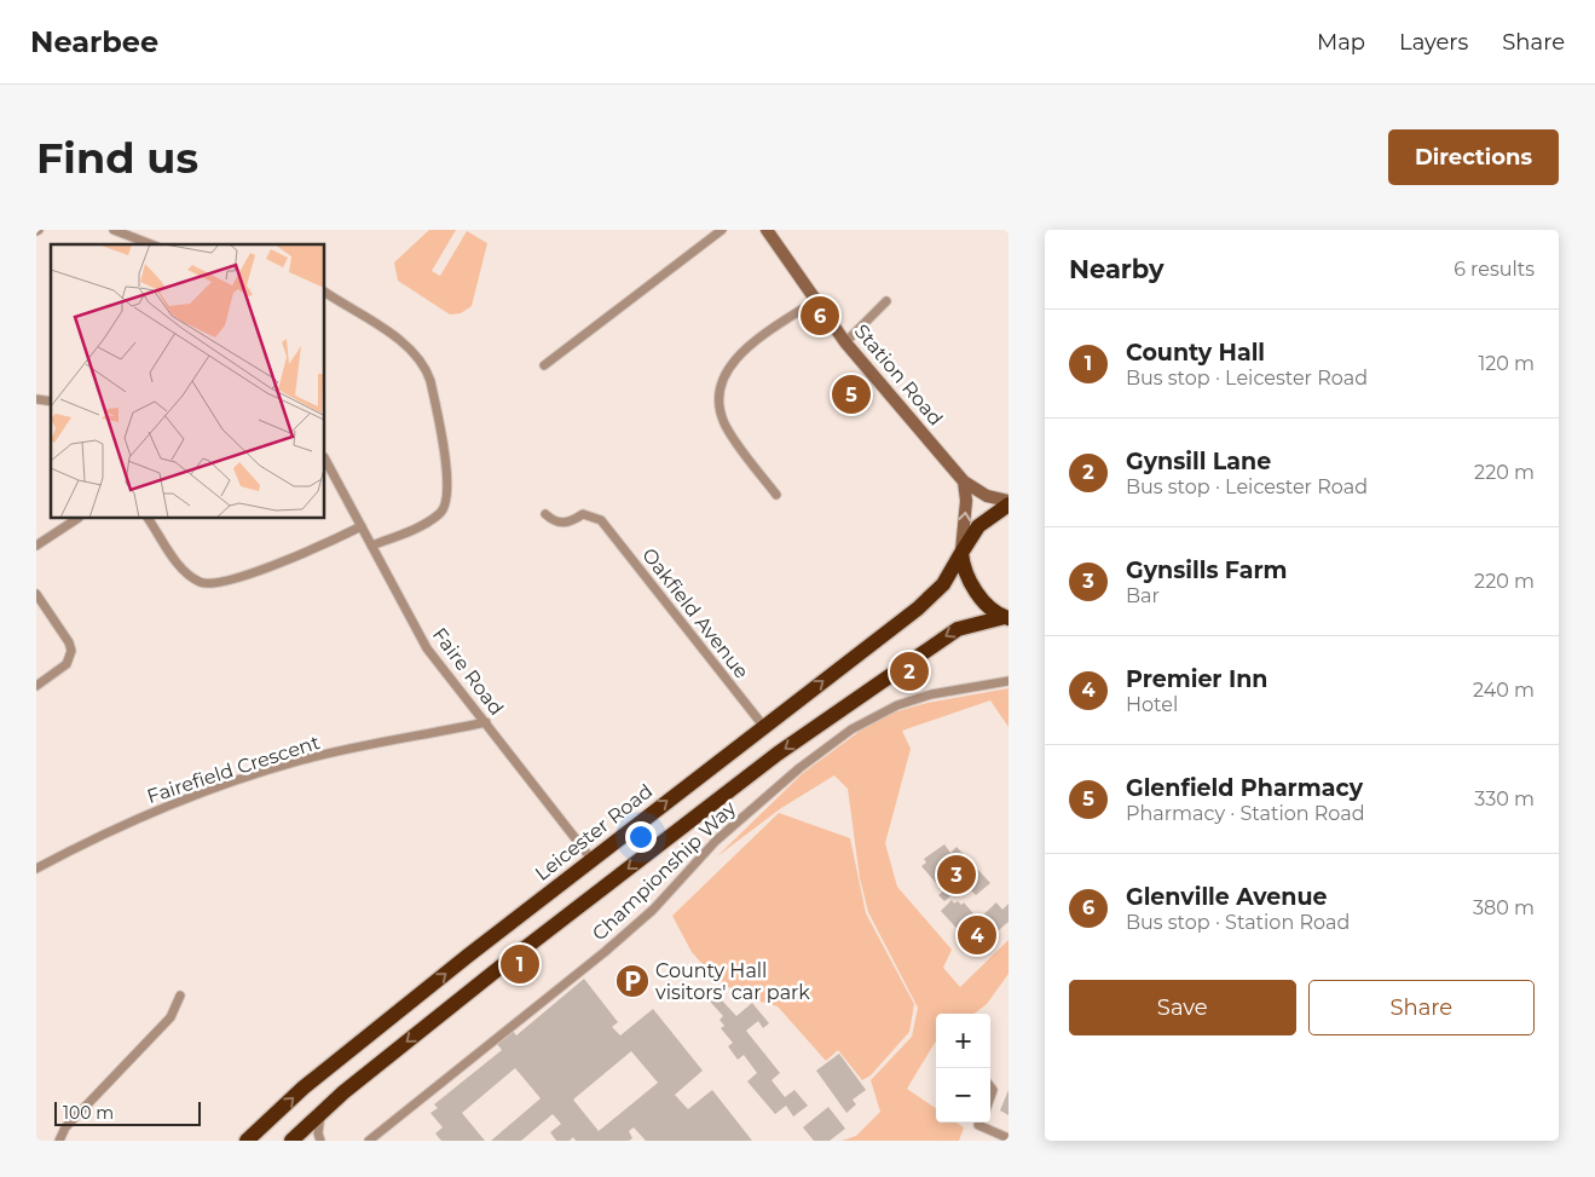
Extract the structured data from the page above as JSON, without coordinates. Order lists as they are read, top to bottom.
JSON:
{
  "streets": {
    "highway": ["Leicester Road"],
    "street": [
      "Station Road",
      "Oakfield Avenue",
      "Faire Road",
      "Fairefield Crescent",
      "Championship Way"
    ]
  },
  "crossings": [
    ["Station Road", "Leicester Road"],
    ["Oakfield Avenue", "Leicester Road"],
    ["Faire Road", "Fairefield Crescent"],
    ["Faire Road", "Leicester Road"]
  ],
  "places": {
    "parking": ["County Hall visitors' car park"]
  },
  "scale_bar": "100 m",
  "page": {
    "header": "Nearbee",
    "nav": ["Map", "Layers", "Share"],
    "buttons": [
      "Directions",
      ["Save", "Share"]
    ],
    "title": "Find us",
    "heading": ["Nearby", "6 results"],
    "pins": [
      "6",
      "5",
      "2",
      "3",
      "4",
      "1"
    ],
    "list": [
      {
        "mark": "1",
        "name": "County Hall",
        "note": "Bus stop · Leicester Road",
        "value": "120 m"
      },
      {
        "mark": "2",
        "name": "Gynsill Lane",
        "note": "Bus stop · Leicester Road",
        "value": "220 m"
      },
      {
        "mark": "3",
        "name": "Gynsills Farm",
        "note": "Bar",
        "value": "220 m"
      },
      {
        "mark": "4",
        "name": "Premier Inn",
        "note": "Hotel",
        "value": "240 m"
      },
      {
        "mark": "5",
        "name": "Glenfield Pharmacy",
        "note": "Pharmacy · Station Road",
        "value": "330 m"
      },
      {
        "mark": "6",
        "name": "Glenville Avenue",
        "note": "Bus stop · Station Road",
        "value": "380 m"
      }
    ],
    "map_buttons": ["+", "−"],
    "scale": "100 m"
  }
}
